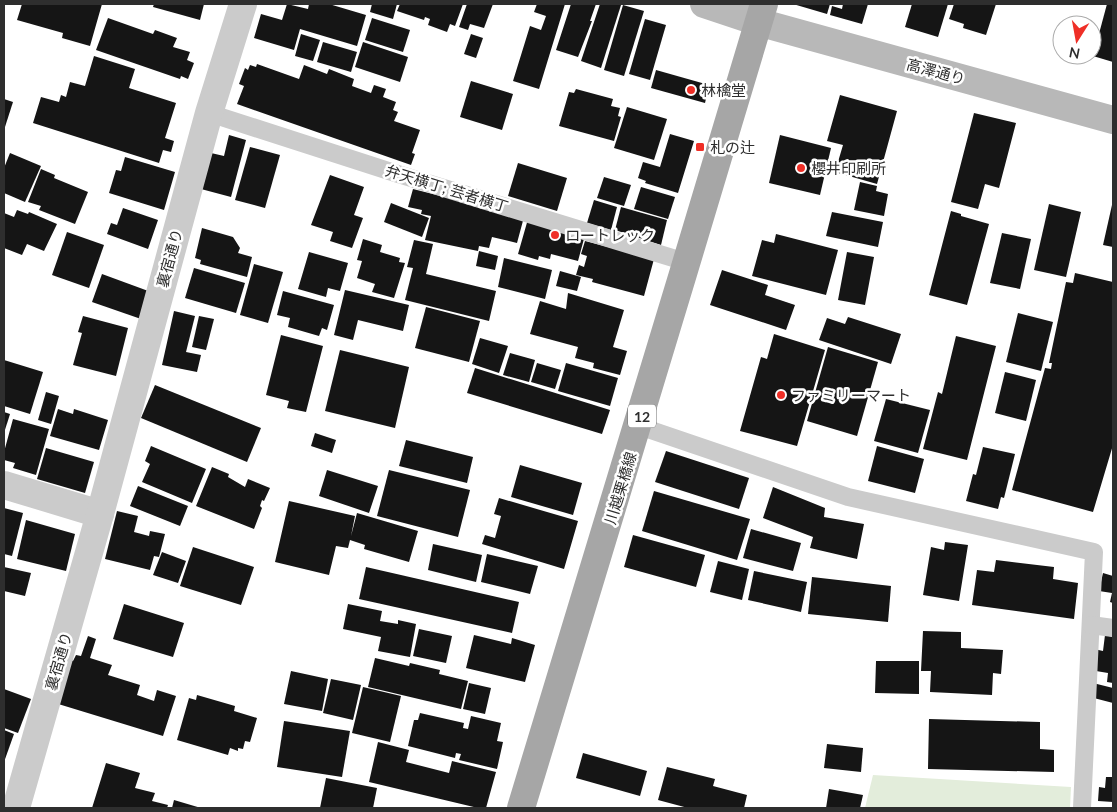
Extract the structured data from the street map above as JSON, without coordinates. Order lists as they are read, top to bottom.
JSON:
{
  "streets": {
    "main road": ["12", "川越栗橋線"],
    "street": ["高澤通り", "裏宿通り"],
    "lane": ["弁天横丁; 芸者横丁"]
  },
  "crossings": [
    ["高澤通り", "川越栗橋線"],
    ["弁天横丁; 芸者横丁", "裏宿通り"],
    ["弁天横丁; 芸者横丁", "川越栗橋線"]
  ],
  "places": {
    "other": [
      "林檎堂",
      "櫻井印刷所",
      "ロートレック",
      "ファミリーマート"
    ],
    "transit": ["札の辻"]
  },
  "north": "bottom"
}
